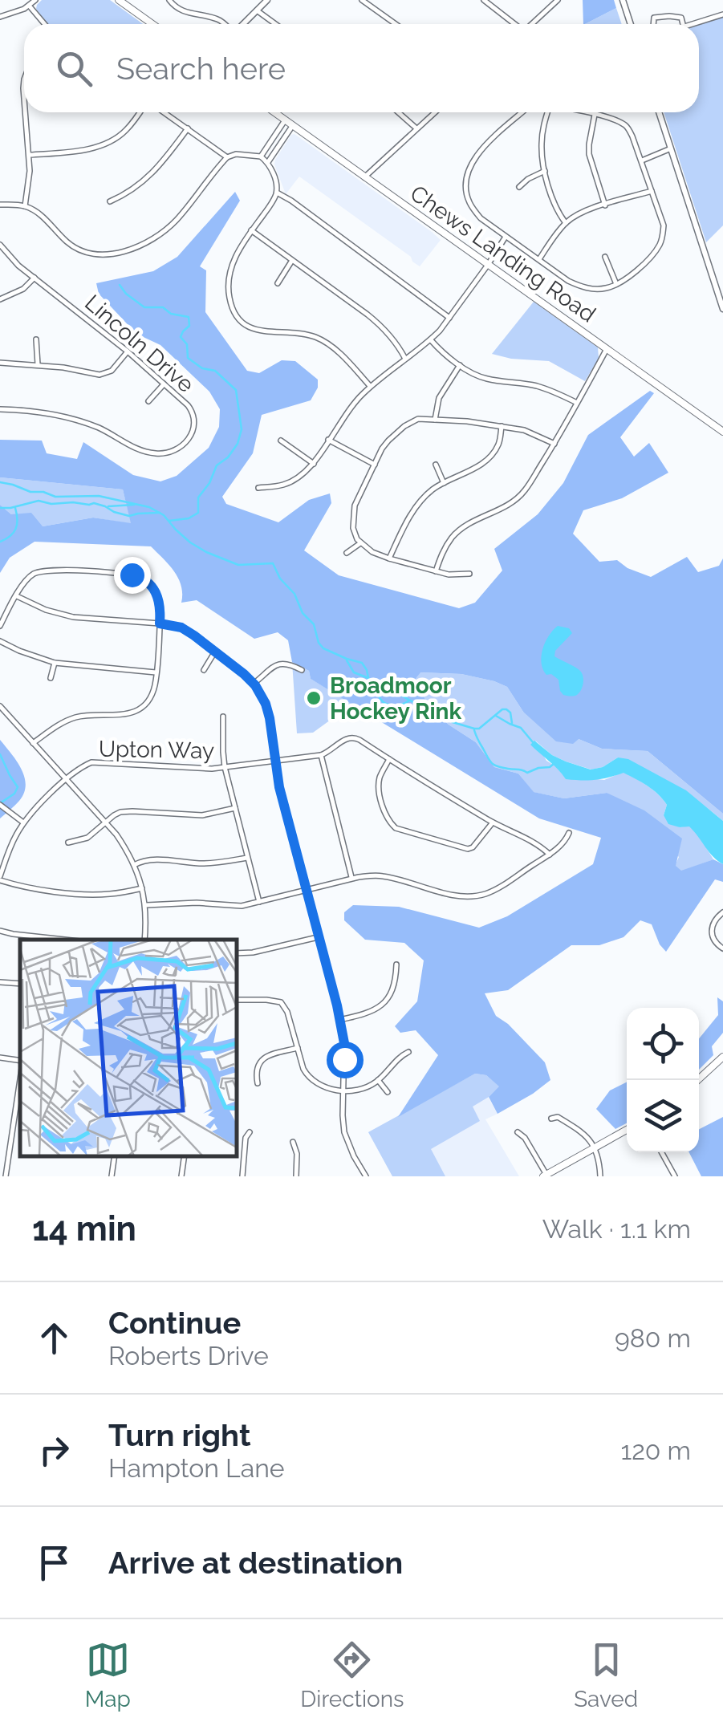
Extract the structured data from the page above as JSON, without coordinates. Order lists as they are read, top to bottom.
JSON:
{
  "streets": {
    "main road": ["Chews Landing Road"],
    "street": ["Lincoln Drive", "Upton Way"]
  },
  "places": ["Broadmoor Hockey Rink"],
  "page": {
    "search": "Search here",
    "heading": ["14 min", "Walk · 1.1 km"],
    "list": [
      ["Continue", "Roberts Drive", "980 m"],
      ["Turn right", "Hampton Lane", "120 m"],
      "Arrive at destination"
    ],
    "nav": ["Map", "Directions", "Saved"]
  }
}
